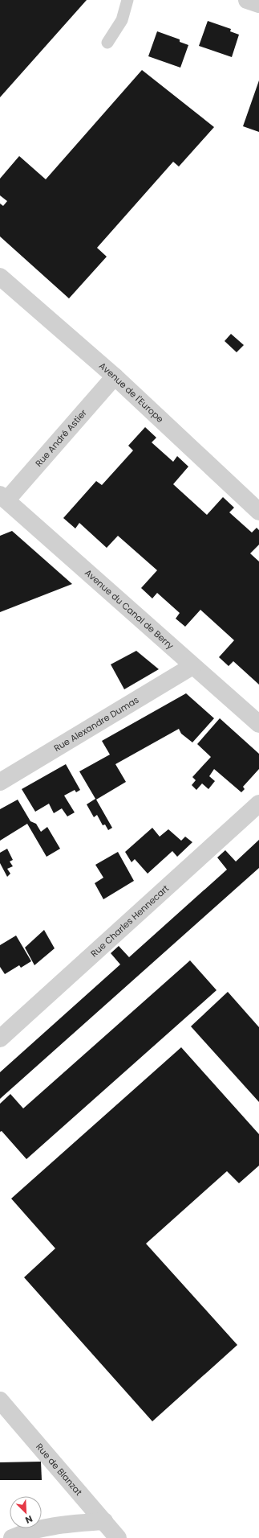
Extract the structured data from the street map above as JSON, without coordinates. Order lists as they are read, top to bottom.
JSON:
{
  "streets": {
    "street": [
      "Avenue de l'Europe",
      "Rue André Astier",
      "Avenue du Canal de Berry",
      "Rue Alexandre Dumas",
      "Rue Charles Hennecart",
      "Rue de Blanzat"
    ]
  },
  "crossings": [
    ["Avenue de l'Europe", "Rue André Astier"],
    ["Rue André Astier", "Avenue du Canal de Berry"],
    ["Avenue du Canal de Berry", "Rue Alexandre Dumas"]
  ],
  "north": "bottom right"
}
